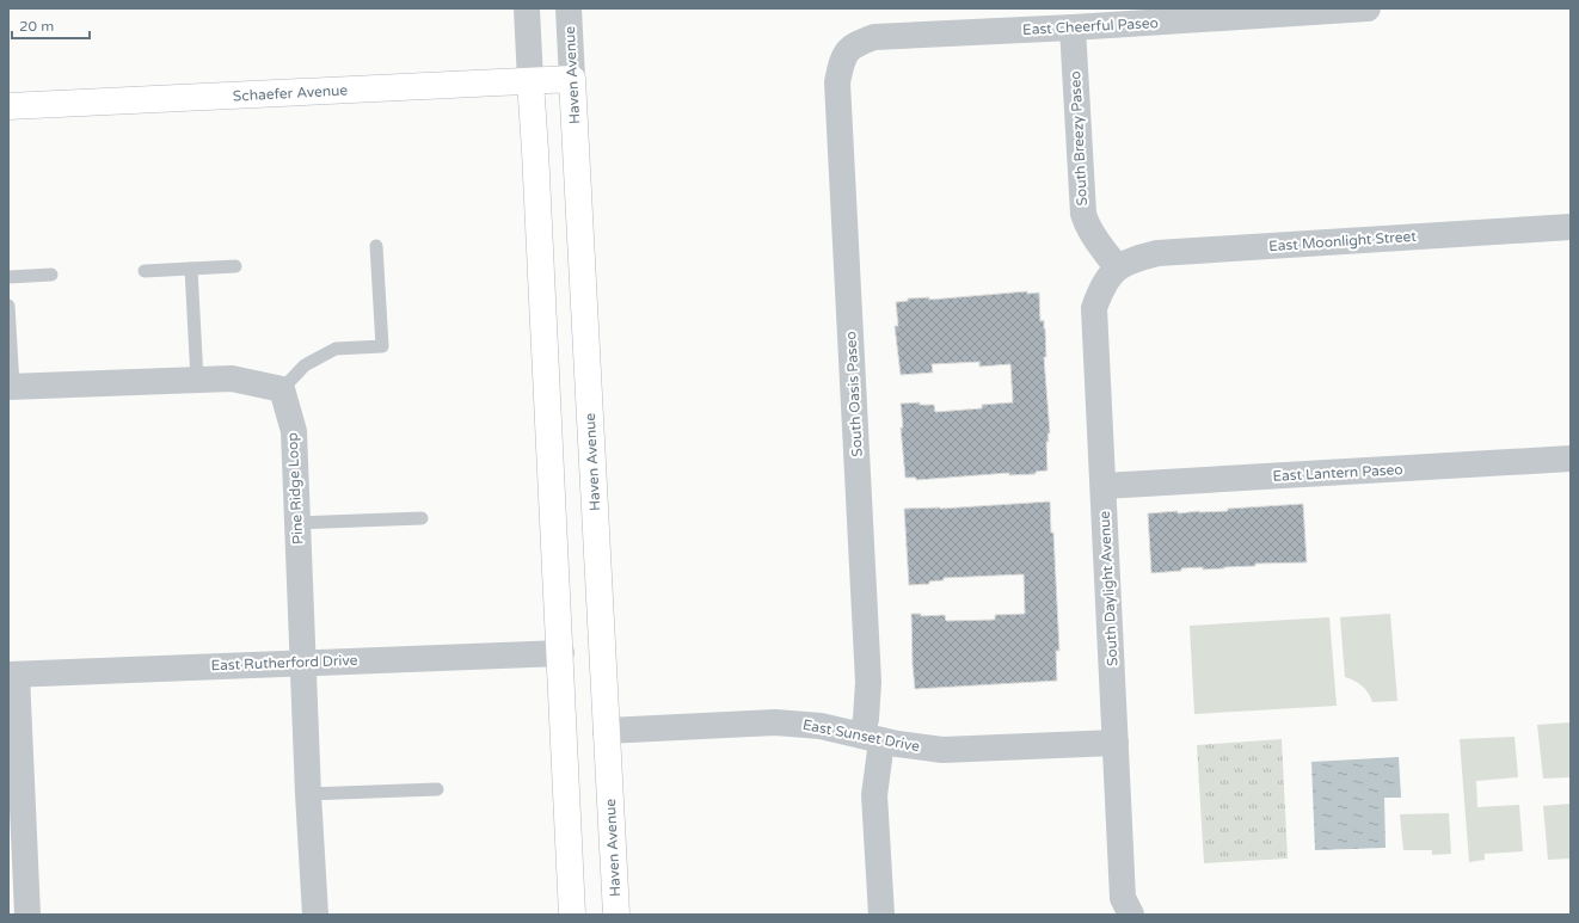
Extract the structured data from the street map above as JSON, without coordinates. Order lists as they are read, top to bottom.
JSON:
{
  "streets": {
    "main road": ["Haven Avenue", "Schaefer Avenue"],
    "street": [
      "East Cheerful Paseo",
      "South Breezy Paseo",
      "East Moonlight Street",
      "South Oasis Paseo",
      "East Lantern Paseo",
      "Pine Ridge Loop",
      "South Daylight Avenue",
      "East Rutherford Drive",
      "East Sunset Drive"
    ]
  },
  "crossings": [
    ["East Cheerful Paseo", "South Breezy Paseo"],
    ["East Cheerful Paseo", "South Oasis Paseo"],
    ["Haven Avenue", "Schaefer Avenue"],
    ["Haven Avenue", "East Sunset Drive"],
    ["South Breezy Paseo", "East Moonlight Street"],
    ["South Breezy Paseo", "South Daylight Avenue"],
    ["East Moonlight Street", "South Daylight Avenue"],
    ["South Oasis Paseo", "East Sunset Drive"],
    ["East Lantern Paseo", "South Daylight Avenue"],
    ["Pine Ridge Loop", "East Rutherford Drive"],
    ["South Daylight Avenue", "East Sunset Drive"]
  ],
  "scale_bar": "20 m"
}
